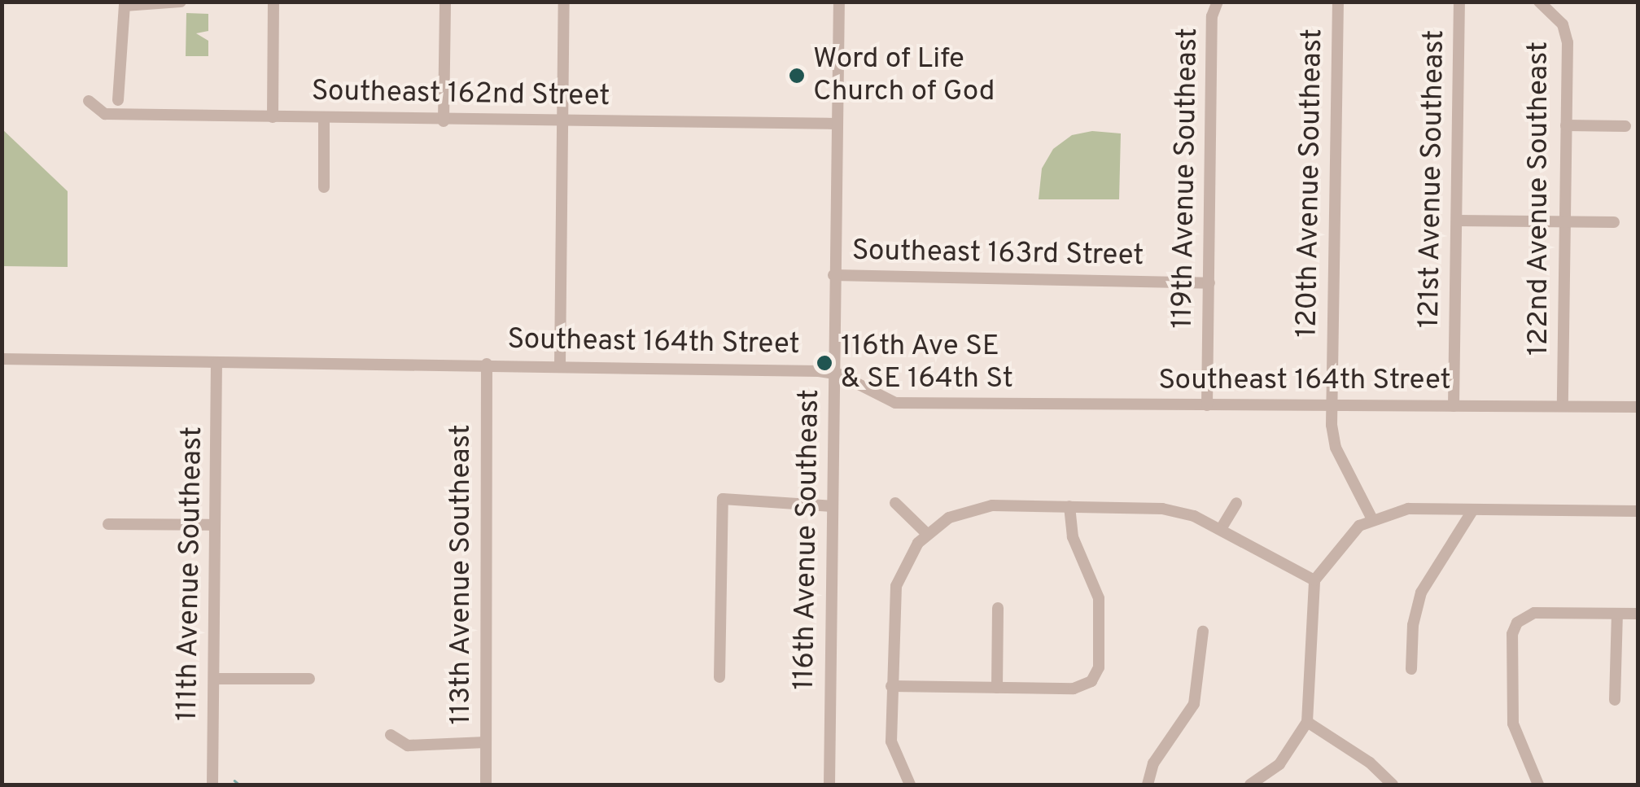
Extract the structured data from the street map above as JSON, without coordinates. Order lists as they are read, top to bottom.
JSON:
{
  "streets": {
    "street": [
      "Southeast 162nd Street",
      "119th Avenue Southeast",
      "121st Avenue Southeast",
      "120th Avenue Southeast",
      "122nd Avenue Southeast",
      "Southeast 163rd Street",
      "Southeast 164th Street",
      "116th Avenue Southeast",
      "111th Avenue Southeast",
      "113th Avenue Southeast"
    ]
  },
  "crossings": [
    ["Southeast 162nd Street", "116th Avenue Southeast"],
    ["119th Avenue Southeast", "Southeast 163rd Street"],
    ["119th Avenue Southeast", "Southeast 164th Street"],
    ["121st Avenue Southeast", "Southeast 164th Street"],
    ["120th Avenue Southeast", "Southeast 164th Street"],
    ["122nd Avenue Southeast", "Southeast 164th Street"],
    ["Southeast 163rd Street", "116th Avenue Southeast"],
    ["Southeast 164th Street", "116th Avenue Southeast"],
    ["Southeast 164th Street", "111th Avenue Southeast"],
    ["Southeast 164th Street", "113th Avenue Southeast"]
  ],
  "places": ["Word of Life Church of God", "116th Ave SE & SE 164th St"]
}
